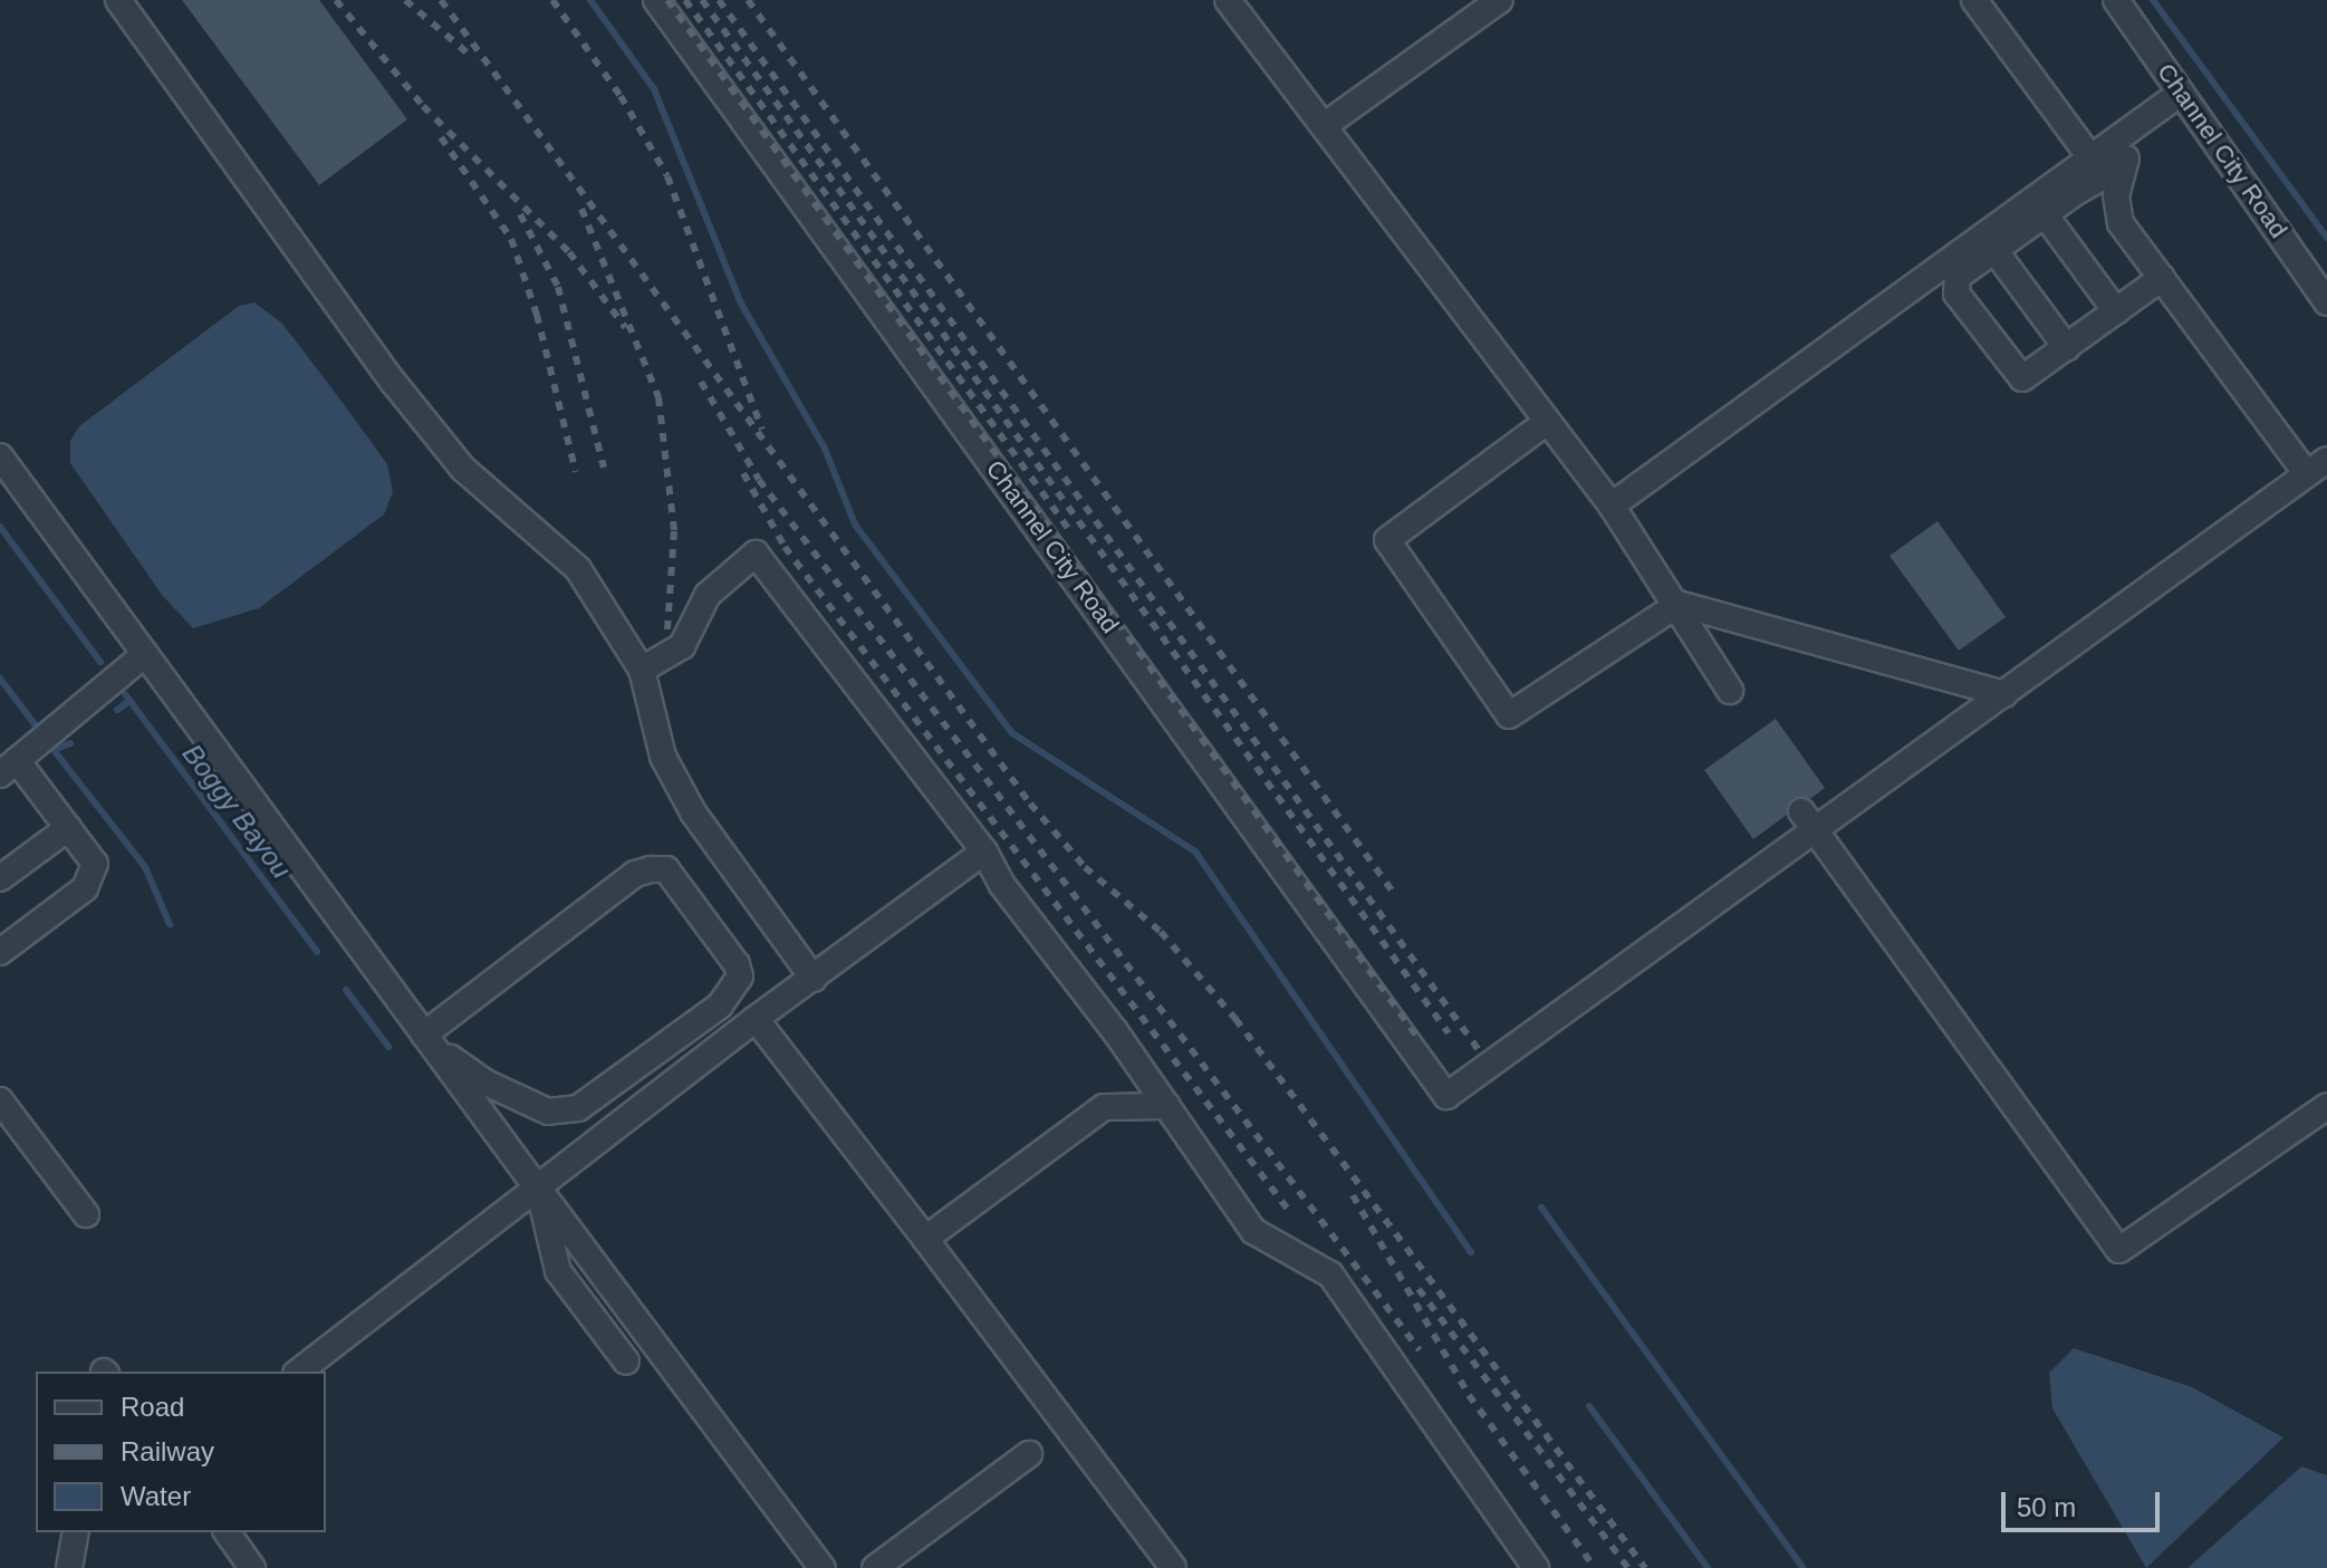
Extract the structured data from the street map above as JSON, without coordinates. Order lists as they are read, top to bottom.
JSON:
{
  "streets": {
    "lane": ["Channel City Road"]
  },
  "water": ["Boggy Bayou"],
  "legend": ["Road", "Railway", "Water"],
  "scale_bar": "50 m"
}
